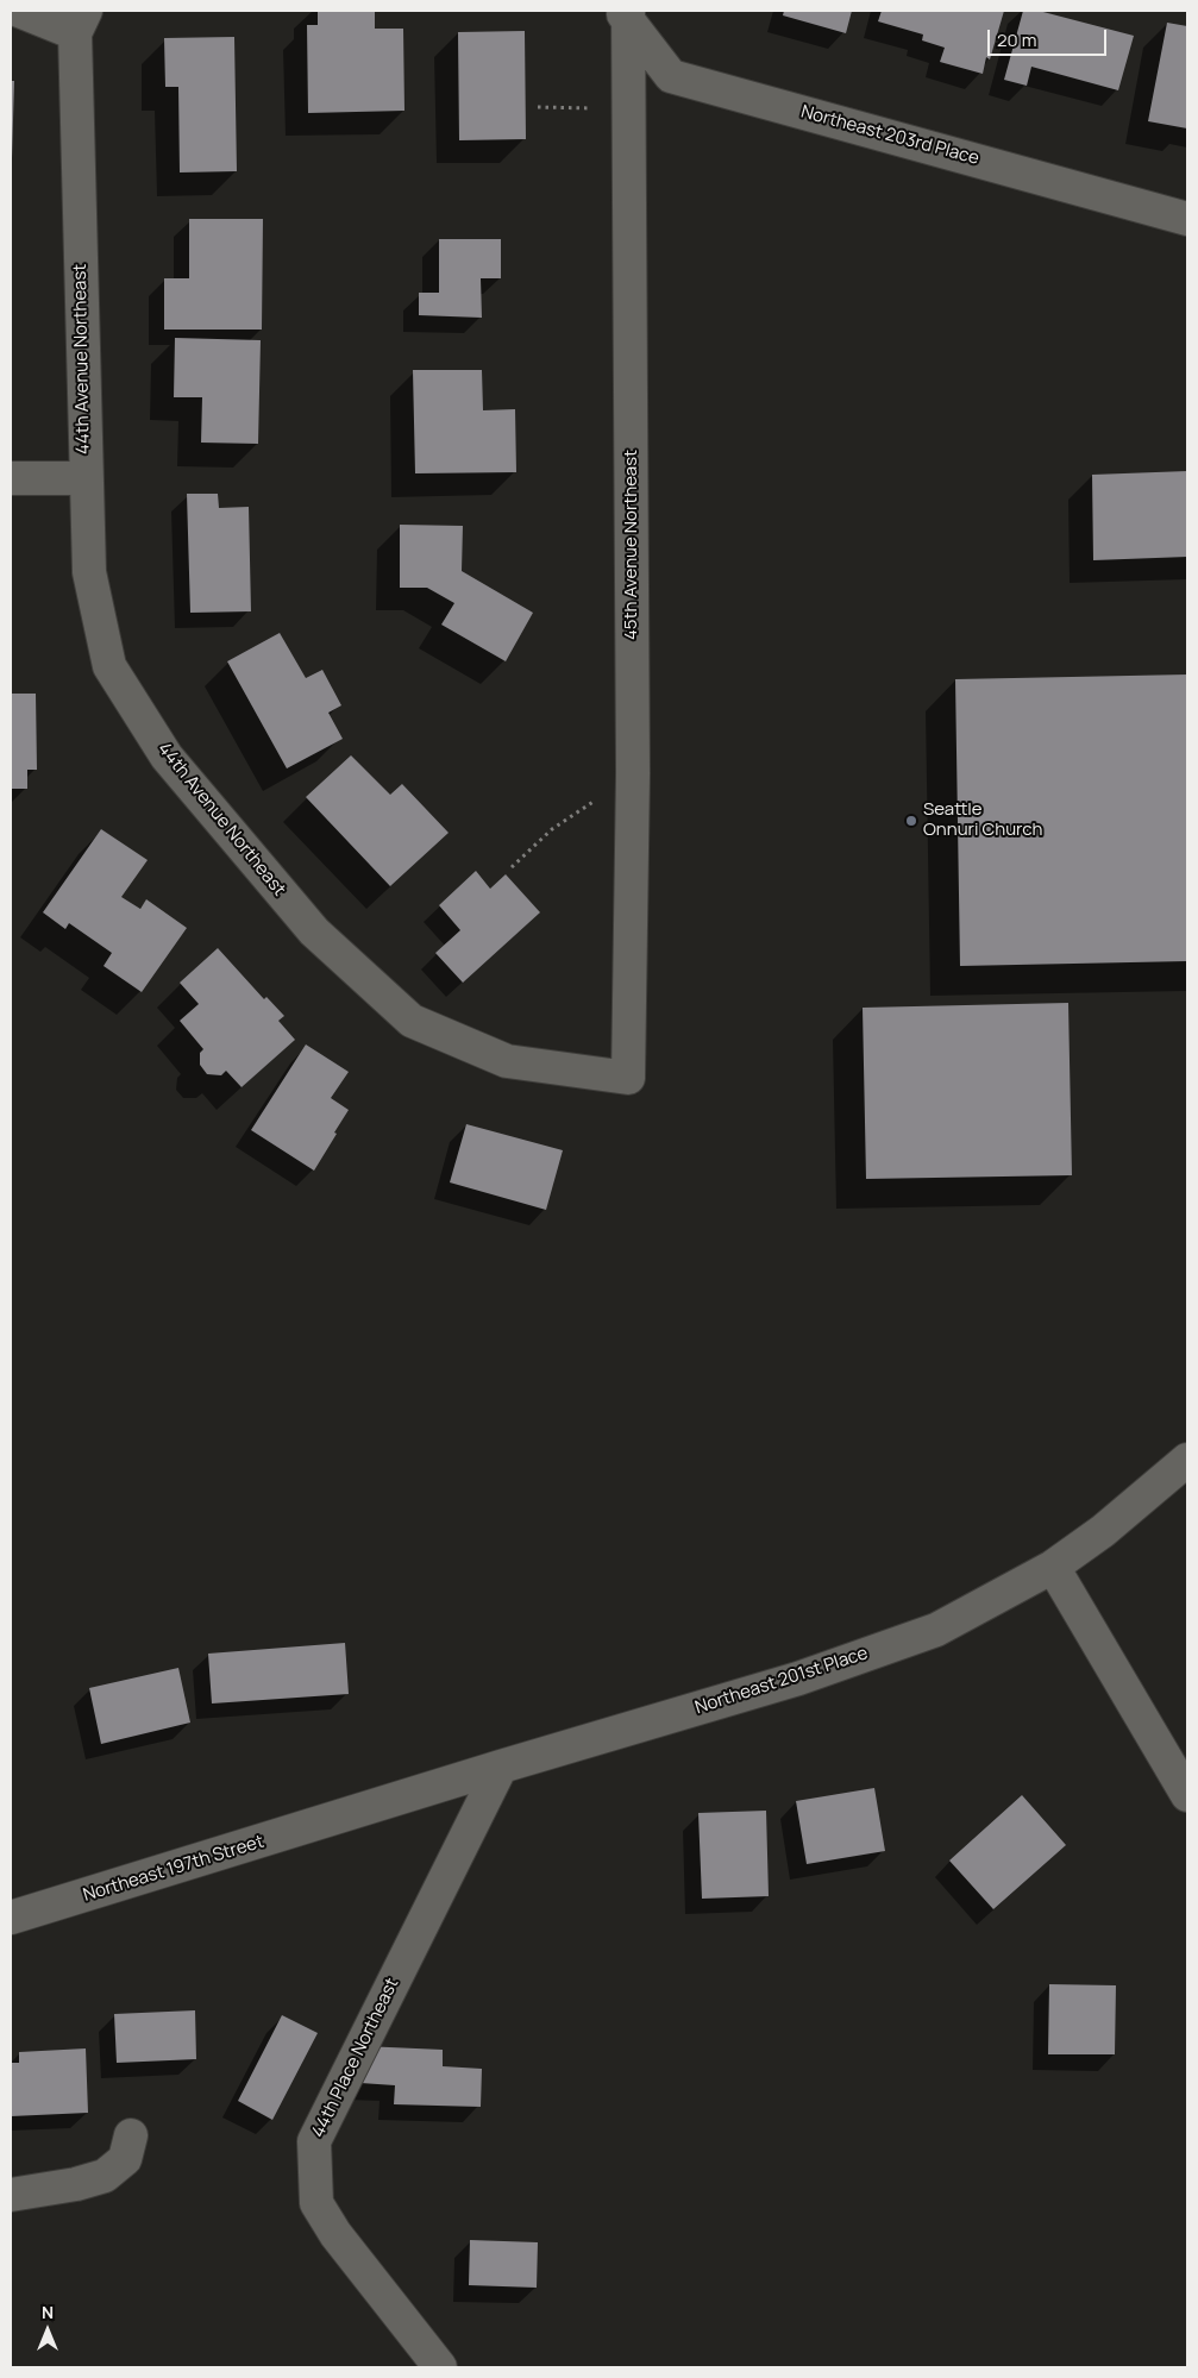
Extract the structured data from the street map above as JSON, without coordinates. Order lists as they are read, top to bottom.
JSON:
{
  "streets": {
    "street": [
      "Northeast 203rd Place",
      "44th Avenue Northeast",
      "45th Avenue Northeast",
      "Northeast 201st Place",
      "Northeast 197th Street",
      "44th Place Northeast"
    ]
  },
  "crossings": [
    ["Northeast 203rd Place", "45th Avenue Northeast"],
    ["44th Avenue Northeast", "45th Avenue Northeast"],
    ["Northeast 201st Place", "Northeast 197th Street"],
    ["Northeast 201st Place", "44th Place Northeast"]
  ],
  "places": ["Seattle Onnuri Church"],
  "scale_bar": "20 m",
  "north": "top"
}
